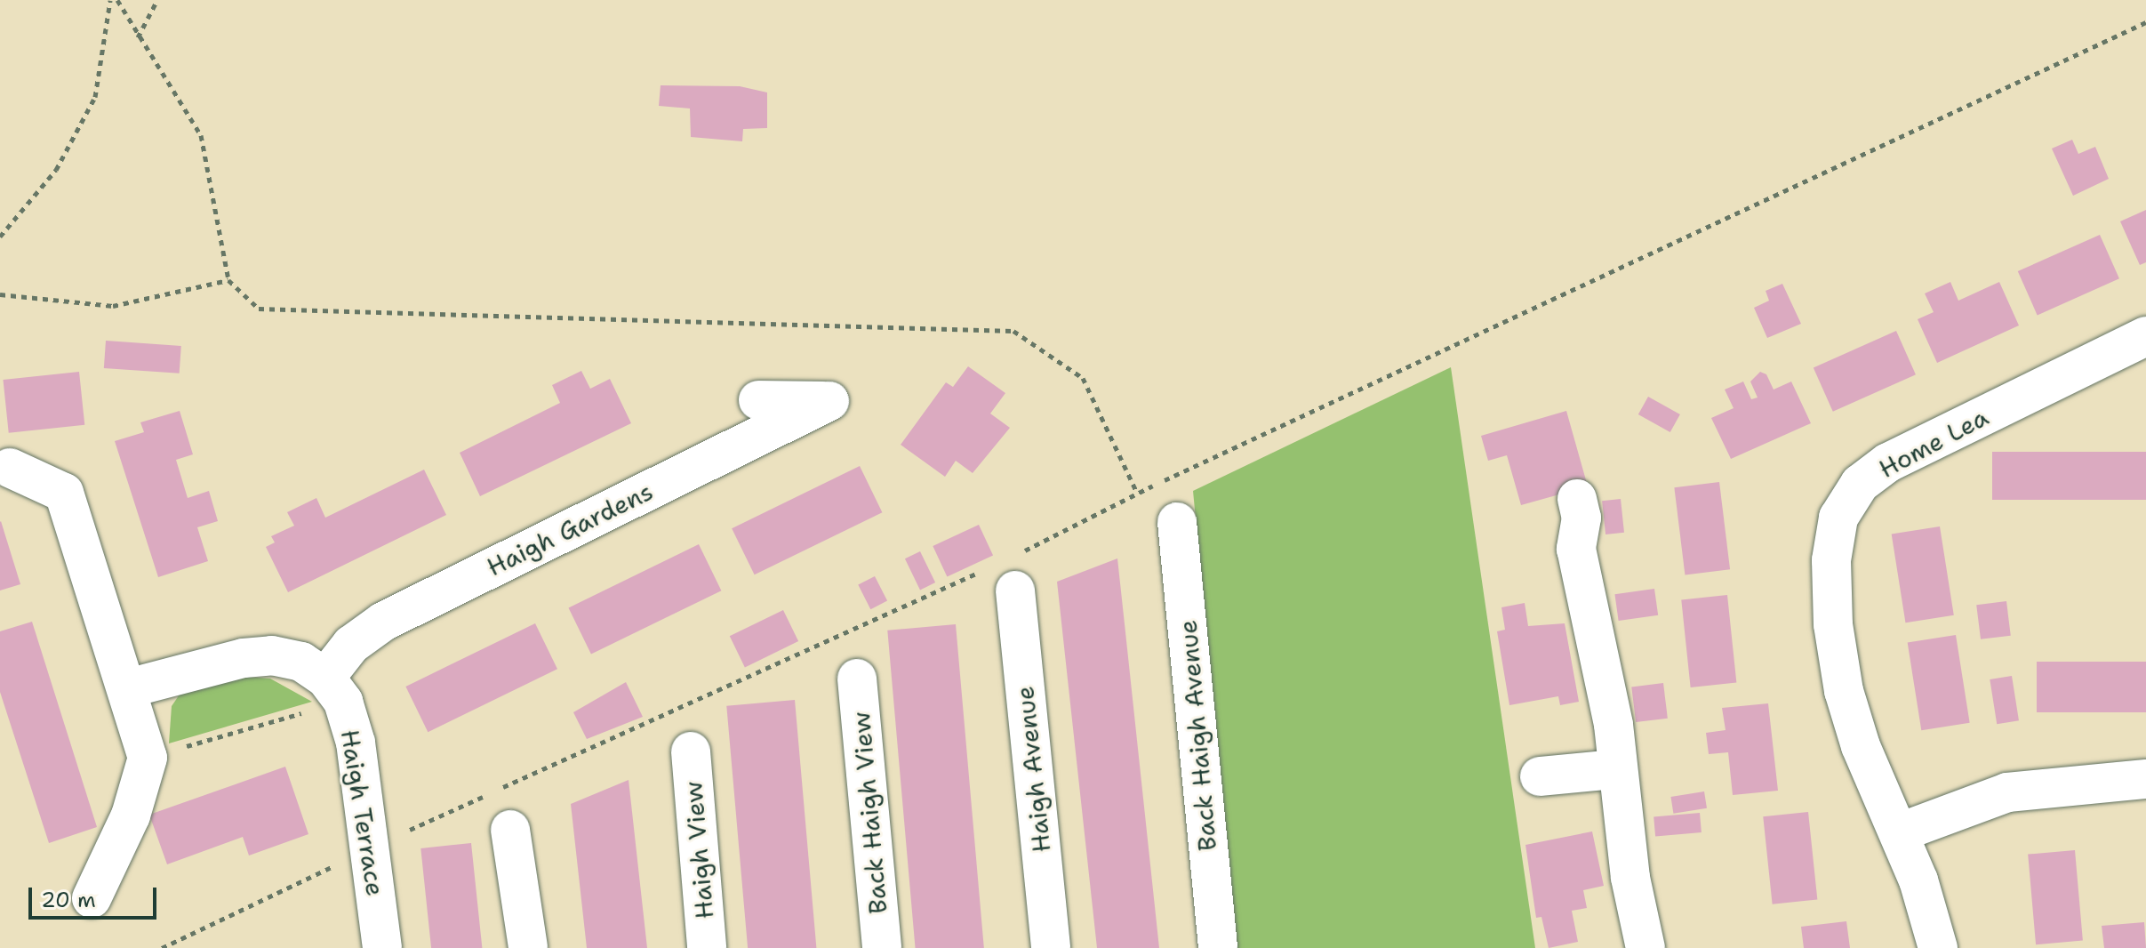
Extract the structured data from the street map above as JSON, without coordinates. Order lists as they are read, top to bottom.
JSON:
{
  "streets": {
    "street": [
      "Home Lea",
      "Haigh Gardens",
      "Back Haigh Avenue",
      "Haigh Avenue",
      "Haigh Terrace",
      "Back Haigh View",
      "Haigh View"
    ]
  },
  "crossings": [
    ["Haigh Gardens", "Haigh Terrace"]
  ],
  "scale_bar": "20 m"
}
